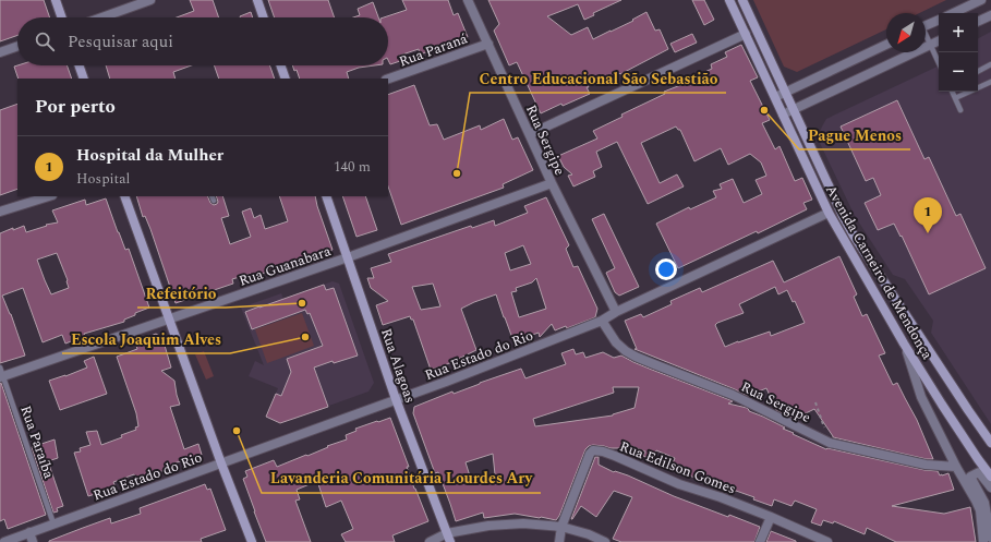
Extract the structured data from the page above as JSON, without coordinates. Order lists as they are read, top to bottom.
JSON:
{
  "streets": {
    "main road": ["Avenida Carneiro de Mendonça", "Rua Alagoas"],
    "street": [
      "Rua Paraná",
      "Rua Sergipe",
      "Rua Guanabara",
      "Rua Estado do Rio",
      "Rua Edilson Gomes"
    ],
    "lane": ["Rua Paraíba"]
  },
  "crossings": [
    ["Rua Paraná", "Rua Sergipe"],
    ["Rua Sergipe", "Rua Guanabara"],
    ["Rua Sergipe", "Rua Estado do Rio"],
    ["Rua Guanabara", "Rua Alagoas"],
    ["Rua Guanabara", "Rua Paraíba"],
    ["Avenida Carneiro de Mendonça", "Rua Estado do Rio"],
    ["Rua Estado do Rio", "Rua Alagoas"],
    ["Rua Estado do Rio", "Rua Paraíba"]
  ],
  "places": [
    "Pague Menos",
    "Centro Educacional São Sebastião",
    "Refeitório",
    "Escola Joaquim Alves",
    "Lavanderia Comunitária Lourdes Ary"
  ],
  "north": "bottom left",
  "page": {
    "map_buttons": ["+", "−"],
    "search": "Pesquisar aqui",
    "heading": "Por perto",
    "list": [
      {
        "mark": "1",
        "name": "Hospital da Mulher",
        "note": "Hospital",
        "value": "140 m"
      }
    ],
    "pins": "1"
  }
}
